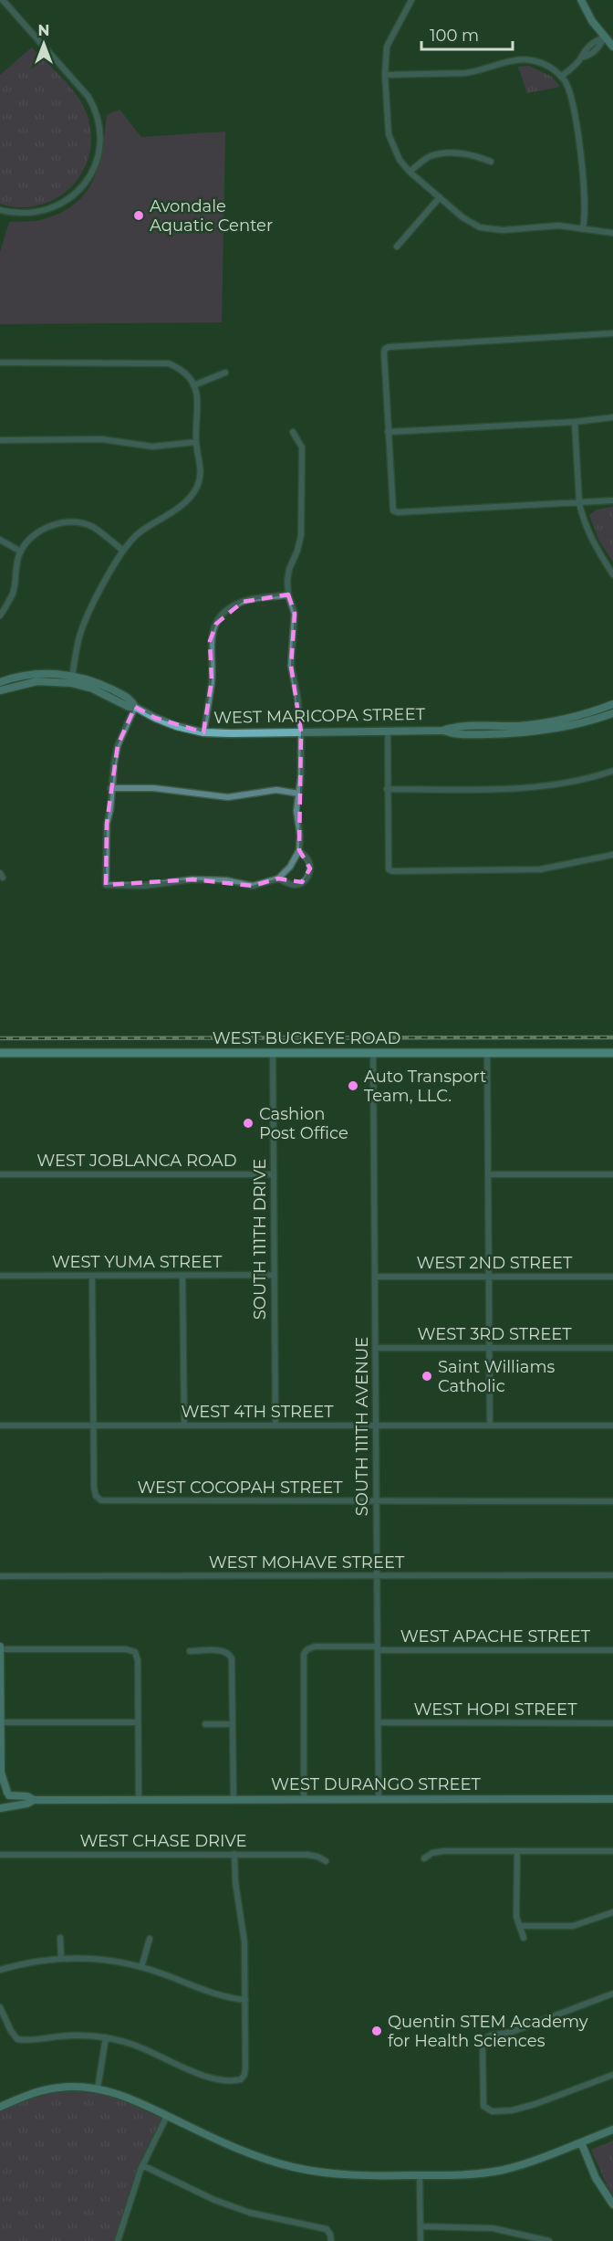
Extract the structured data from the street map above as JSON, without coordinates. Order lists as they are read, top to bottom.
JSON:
{
  "streets": {
    "main road": ["WEST BUCKEYE ROAD"],
    "street": [
      "WEST MARICOPA STREET",
      "WEST JOBLANCA ROAD",
      "SOUTH 111TH DRIVE",
      "WEST YUMA STREET",
      "WEST 2ND STREET",
      "WEST 3RD STREET",
      "WEST 4TH STREET",
      "SOUTH 111TH AVENUE",
      "WEST COCOPAH STREET",
      "WEST MOHAVE STREET",
      "WEST APACHE STREET",
      "WEST HOPI STREET",
      "WEST DURANGO STREET",
      "WEST CHASE DRIVE"
    ]
  },
  "crossings": [
    ["WEST BUCKEYE ROAD", "SOUTH 111TH DRIVE"],
    ["WEST BUCKEYE ROAD", "SOUTH 111TH AVENUE"],
    ["WEST JOBLANCA ROAD", "SOUTH 111TH DRIVE"],
    ["SOUTH 111TH DRIVE", "WEST YUMA STREET"],
    ["SOUTH 111TH DRIVE", "WEST 4TH STREET"],
    ["WEST 2ND STREET", "SOUTH 111TH AVENUE"],
    ["WEST 3RD STREET", "SOUTH 111TH AVENUE"],
    ["WEST 4TH STREET", "SOUTH 111TH AVENUE"],
    ["WEST 4TH STREET", "WEST COCOPAH STREET"],
    ["SOUTH 111TH AVENUE", "WEST COCOPAH STREET"],
    ["SOUTH 111TH AVENUE", "WEST MOHAVE STREET"],
    ["SOUTH 111TH AVENUE", "WEST APACHE STREET"],
    ["SOUTH 111TH AVENUE", "WEST HOPI STREET"],
    ["SOUTH 111TH AVENUE", "WEST DURANGO STREET"],
    ["WEST APACHE STREET", "WEST DURANGO STREET"]
  ],
  "places": [
    "Avondale Aquatic Center",
    "Auto Transport Team, LLC.",
    "Cashion Post Office",
    "Saint Williams Catholic",
    "Quentin STEM Academy for Health Sciences"
  ],
  "scale_bar": "100 m",
  "north": "top"
}
